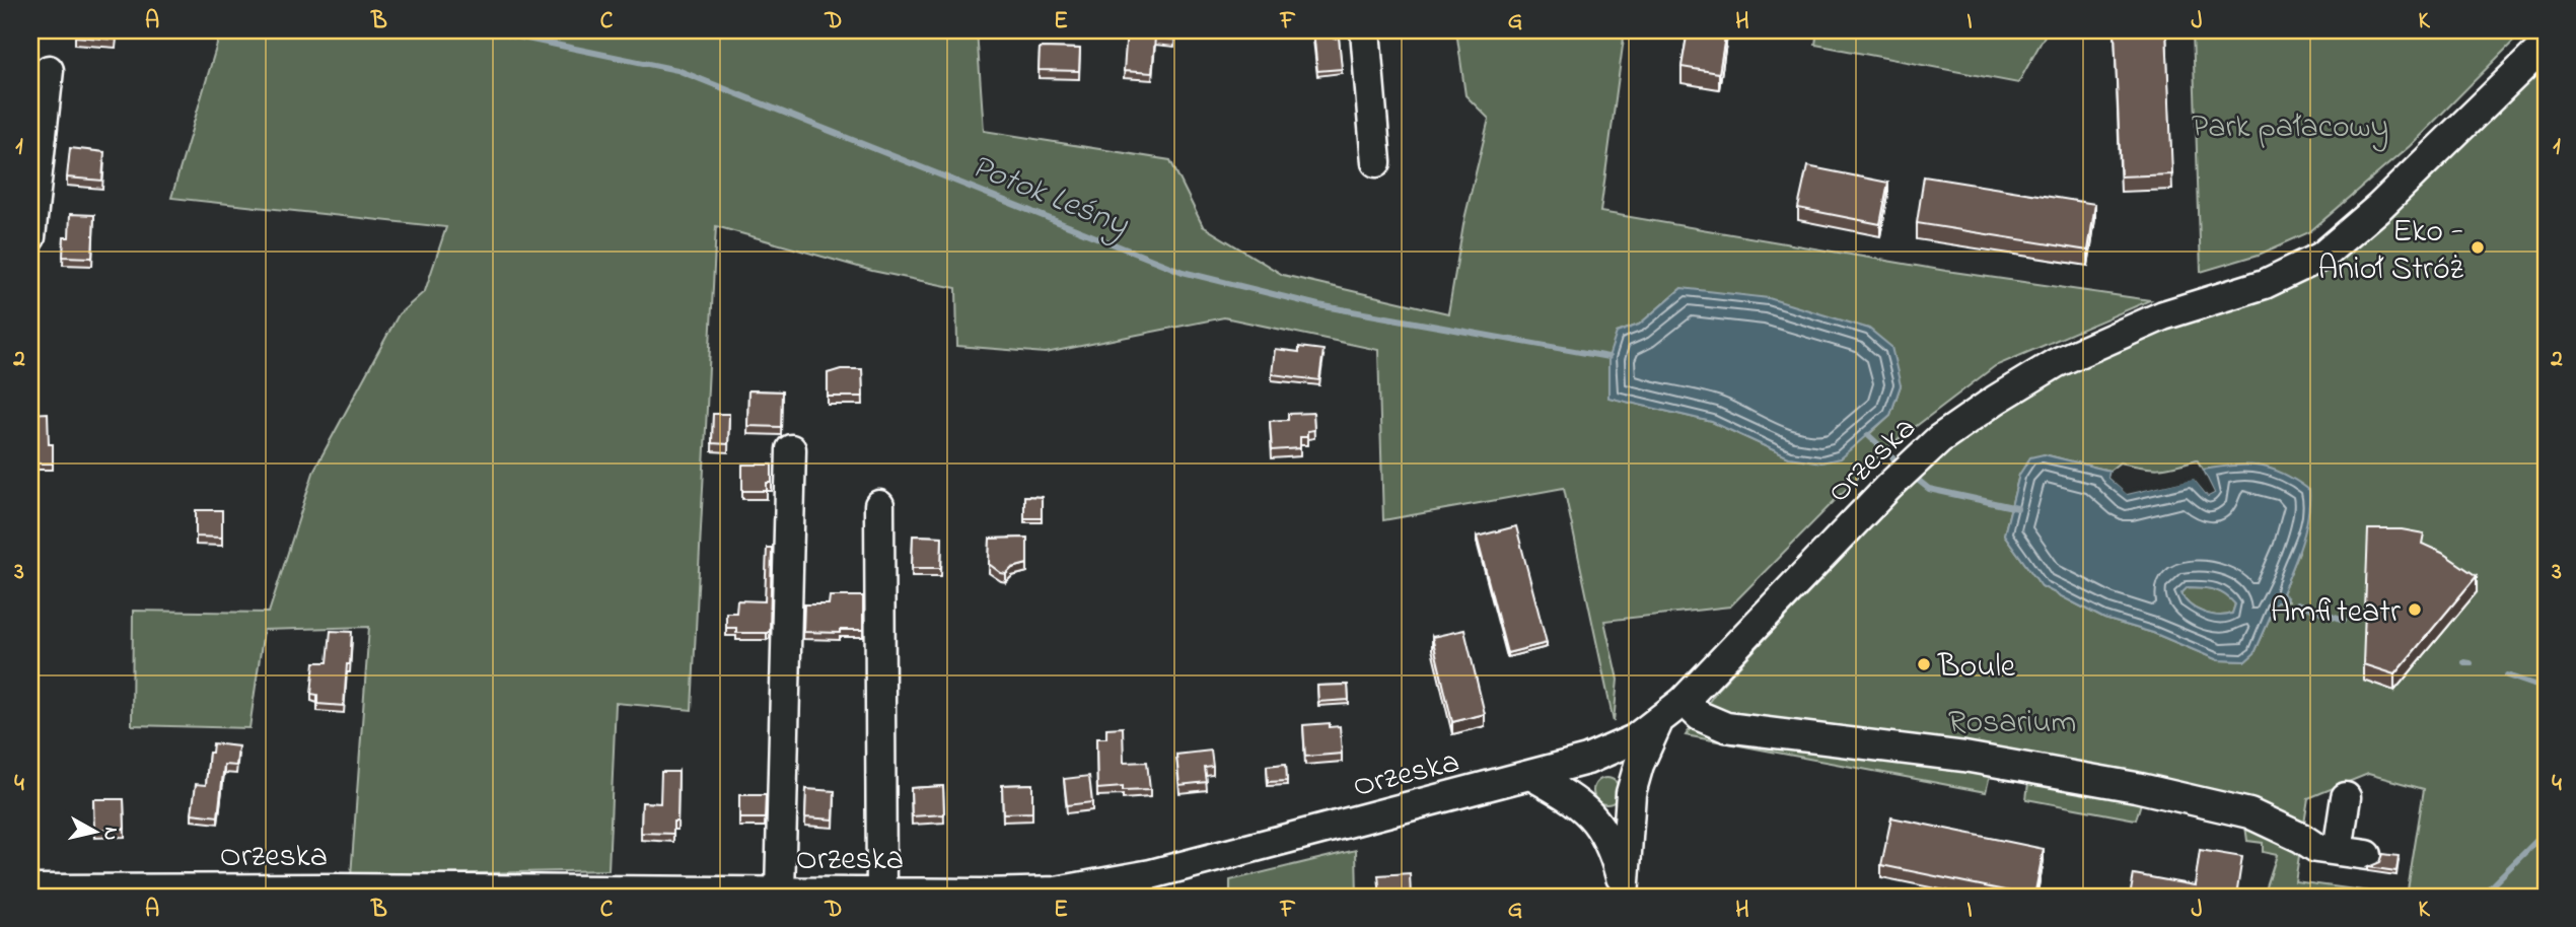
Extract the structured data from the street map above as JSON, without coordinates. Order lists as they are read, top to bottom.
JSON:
{
  "streets": {
    "street": ["Orzeska"]
  },
  "water": ["Potok Leśny"],
  "parks": ["Park pałacowy", "Rosarium"],
  "places": ["Eko - Anioł Stróż", "Amfiteatr", "Boule"],
  "north": "right",
  "grid": {
    "columns": [
      "A",
      "B",
      "C",
      "D",
      "E",
      "F",
      "G",
      "H",
      "I",
      "J",
      "K"
    ],
    "rows": [
      "1",
      "2",
      "3",
      "4"
    ]
  }
}
